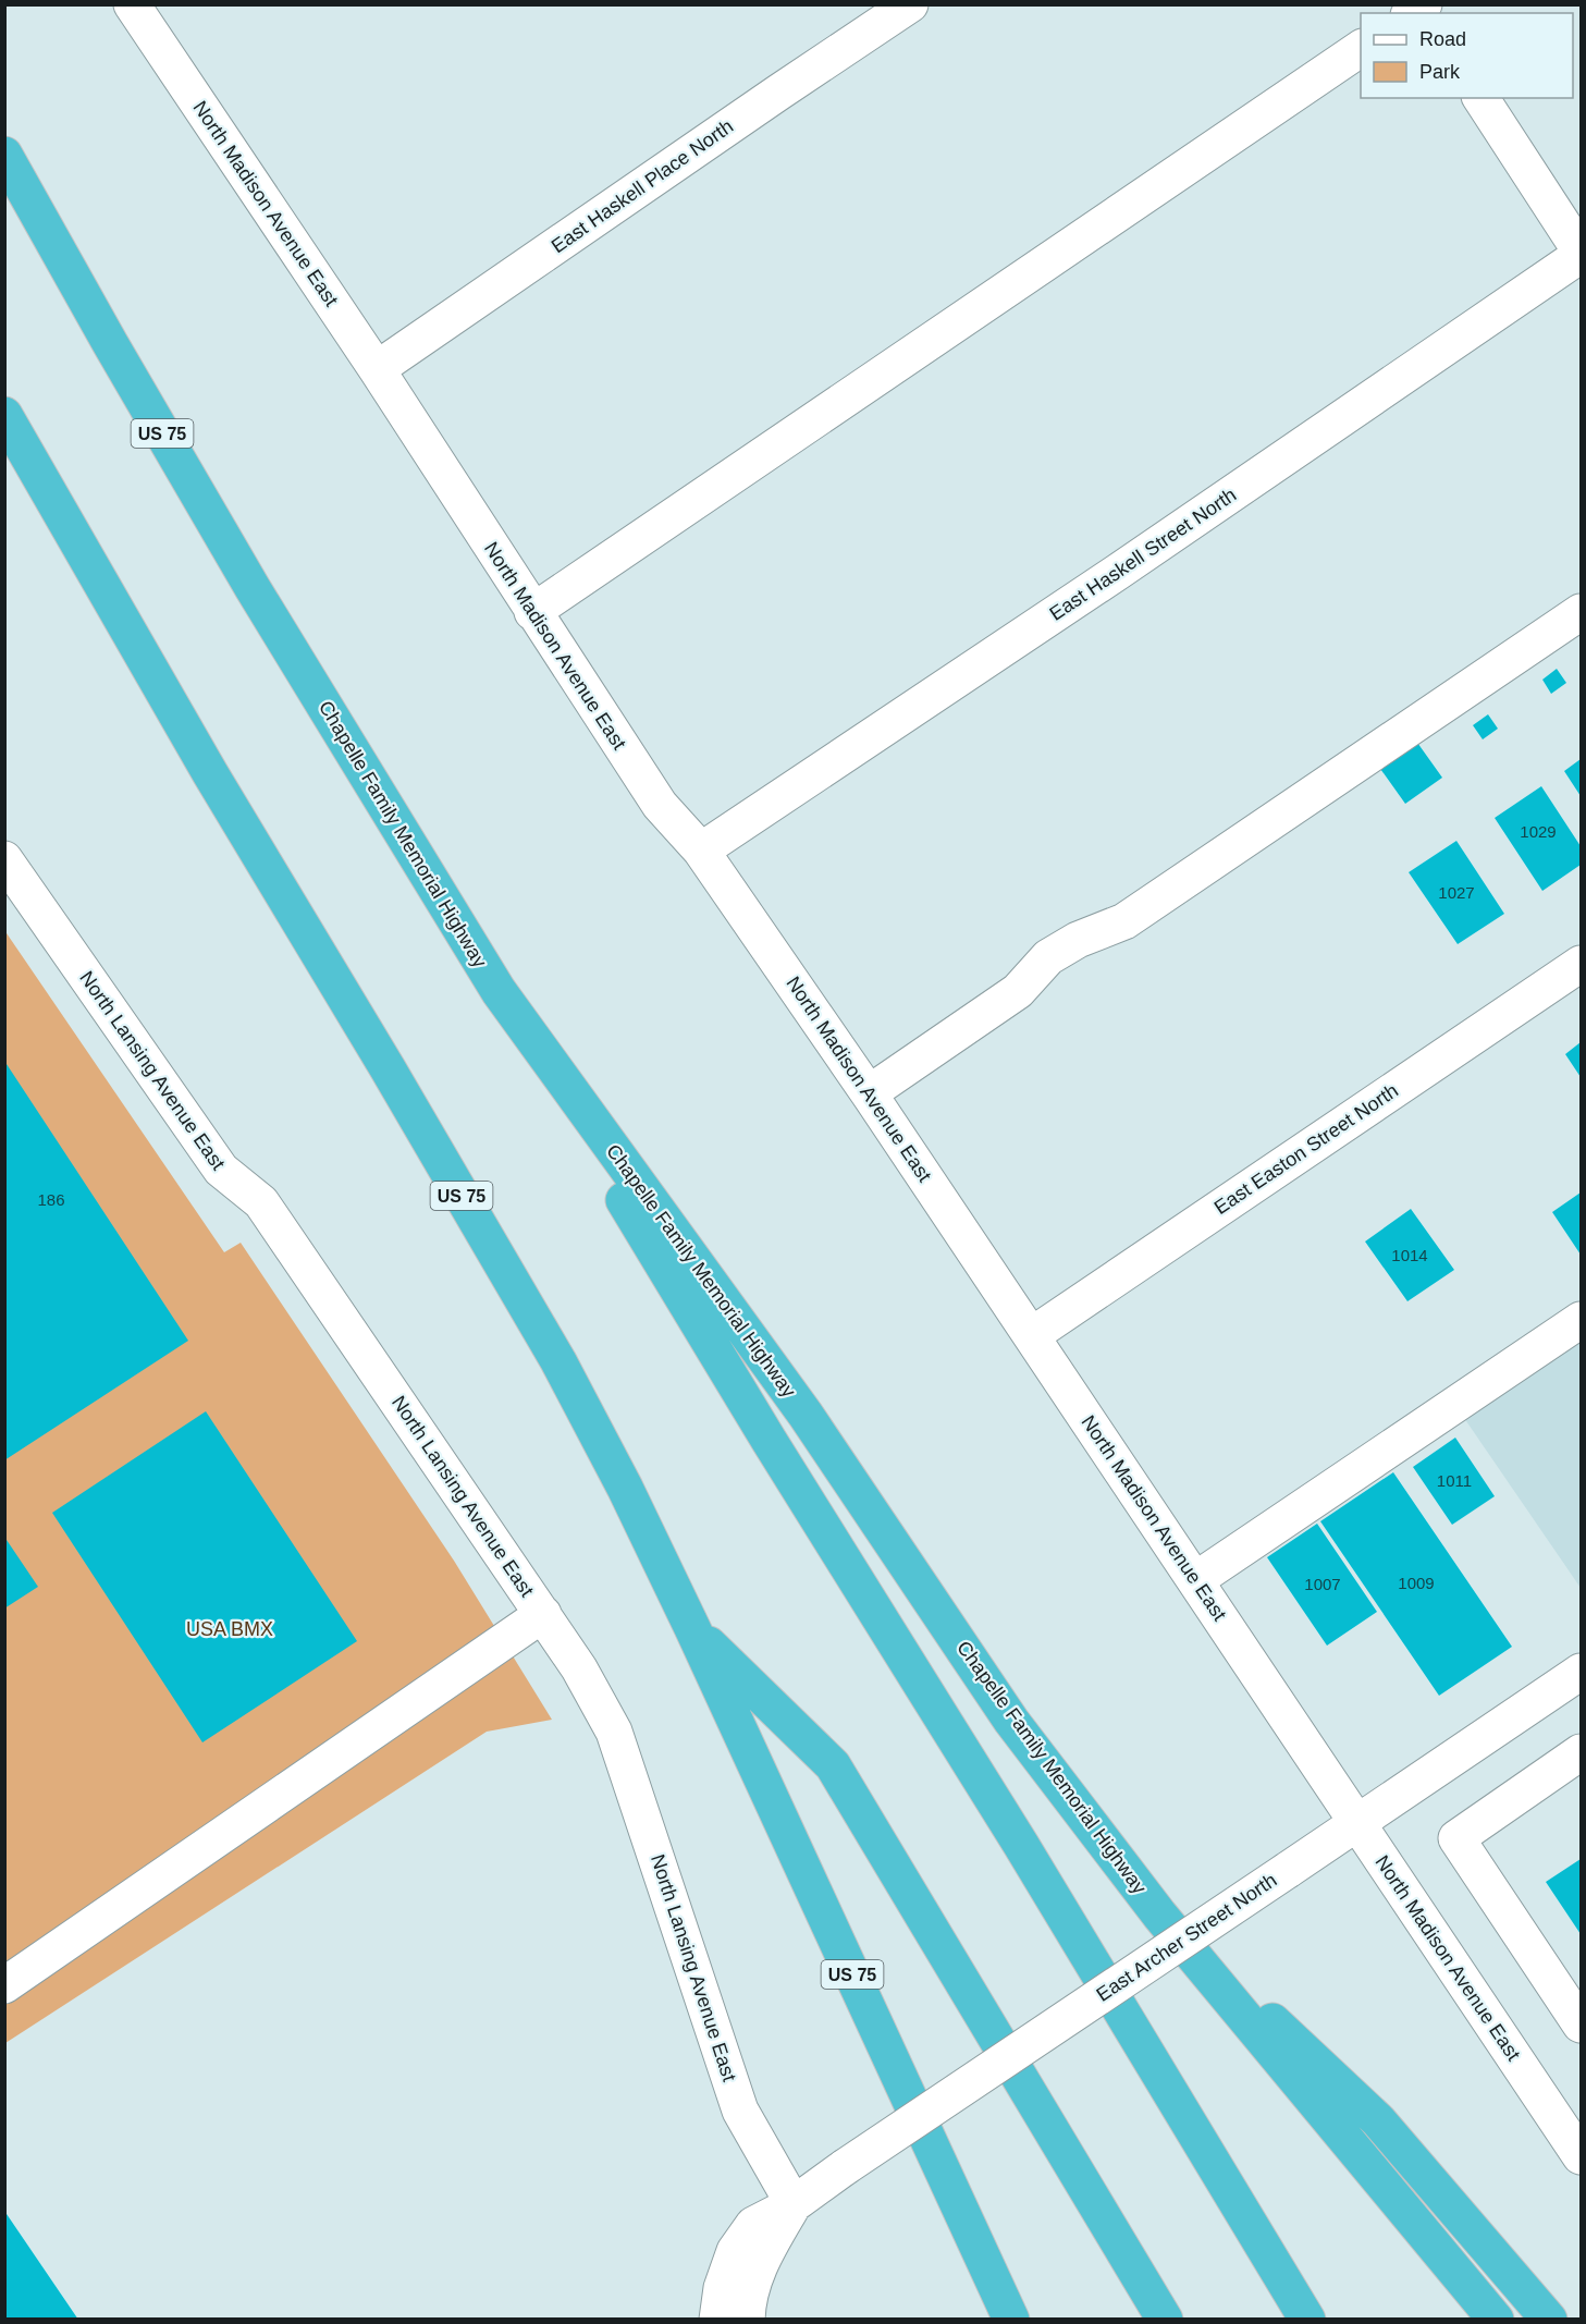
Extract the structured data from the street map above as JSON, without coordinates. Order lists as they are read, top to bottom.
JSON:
{
  "streets": {
    "highway": ["US 75", "Chapelle Family Memorial Highway"],
    "street": [
      "East Haskell Place North",
      "North Madison Avenue East",
      "East Haskell Street North",
      "North Lansing Avenue East",
      "East Easton Street North",
      "East Archer Street North"
    ]
  },
  "crossings": [
    ["East Haskell Place North", "North Madison Avenue East"],
    ["North Madison Avenue East", "East Haskell Street North"],
    ["North Madison Avenue East", "East Easton Street North"],
    ["North Madison Avenue East", "East Archer Street North"],
    ["North Lansing Avenue East", "East Archer Street North"]
  ],
  "parks": ["USA BMX"],
  "house_numbers": [
    "1029",
    "1027",
    "186",
    "1014",
    "1011",
    "1009",
    "1007"
  ],
  "legend": ["Road", "Park"]
}
